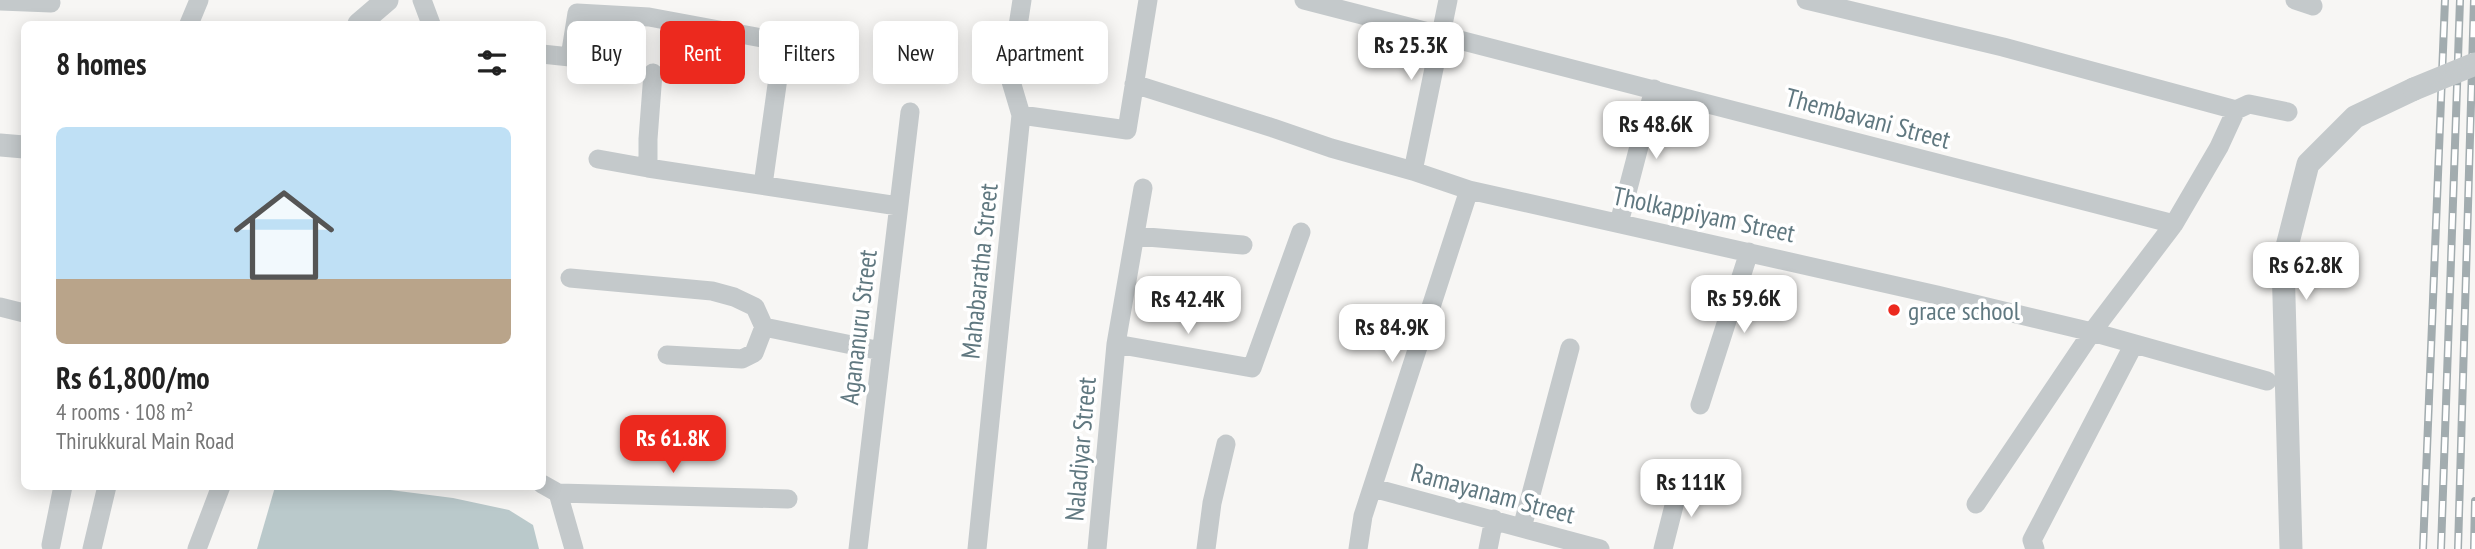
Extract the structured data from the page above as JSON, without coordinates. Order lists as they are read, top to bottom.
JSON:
{
  "streets": {
    "street": [
      "Thembavani Street",
      "Tholkappiyam Street",
      "Mahabaratha Street",
      "Agananuru Street",
      "Naladiyar Street",
      "Ramayanam Street"
    ]
  },
  "places": ["grace school"],
  "page": {
    "chip": [
      "Buy",
      "Rent",
      "Filters",
      "New",
      "Apartment"
    ],
    "heading": "8 homes",
    "price": [
      "Rs 25.3K",
      "Rs 48.6K",
      "Rs 62.8K",
      "Rs 59.6K",
      "Rs 42.4K",
      "Rs 84.9K",
      "Rs 61.8K",
      "Rs 111K"
    ],
    "list": [
      {
        "name": "Rs 61,800/mo",
        "note": "4 rooms · 108 m² · Thirukkural Main Road"
      }
    ]
  }
}
